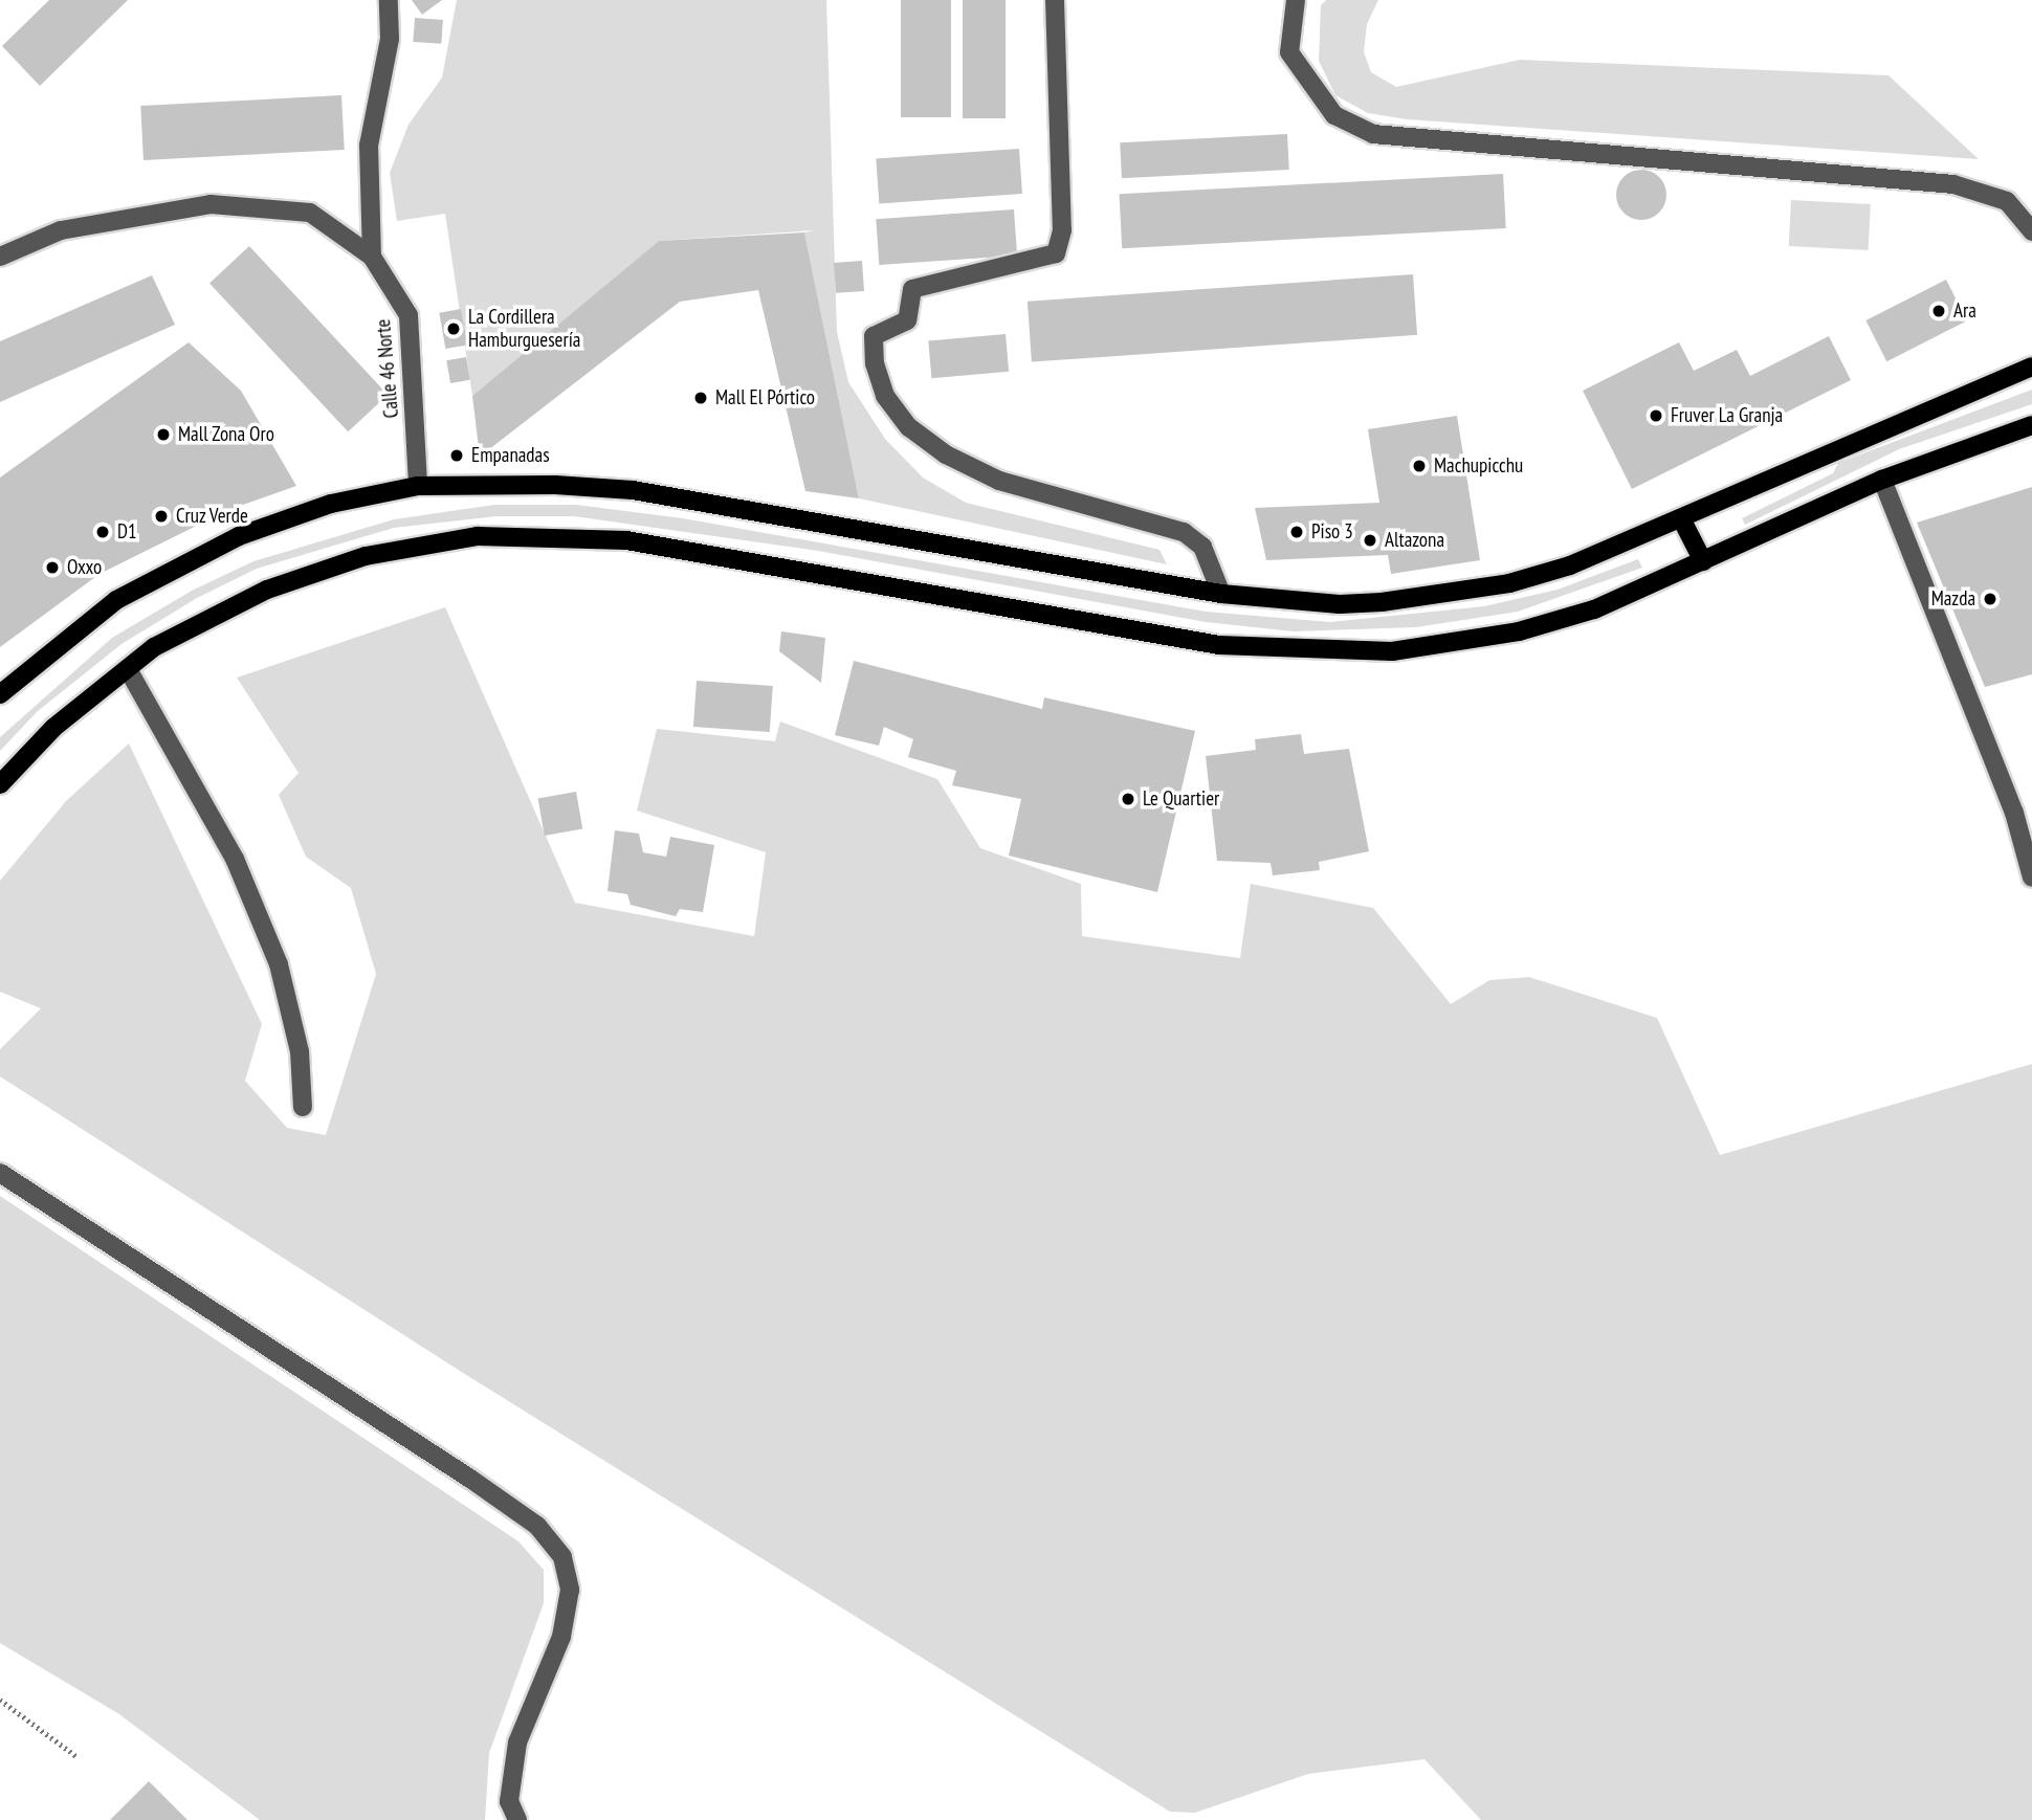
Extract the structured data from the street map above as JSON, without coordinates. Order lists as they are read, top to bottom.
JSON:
{
  "streets": {
    "street": ["Calle 46 Norte"]
  },
  "places": [
    "Ara",
    "La Cordillera Hamburguesería",
    "Mall El Pórtico",
    "Fruver La Granja",
    "Mall Zona Oro",
    "Empanadas",
    "Machupicchu",
    "Cruz Verde",
    "D1",
    "Piso 3",
    "Altazona",
    "Oxxo",
    "Mazda",
    "Le Quartier"
  ]
}
